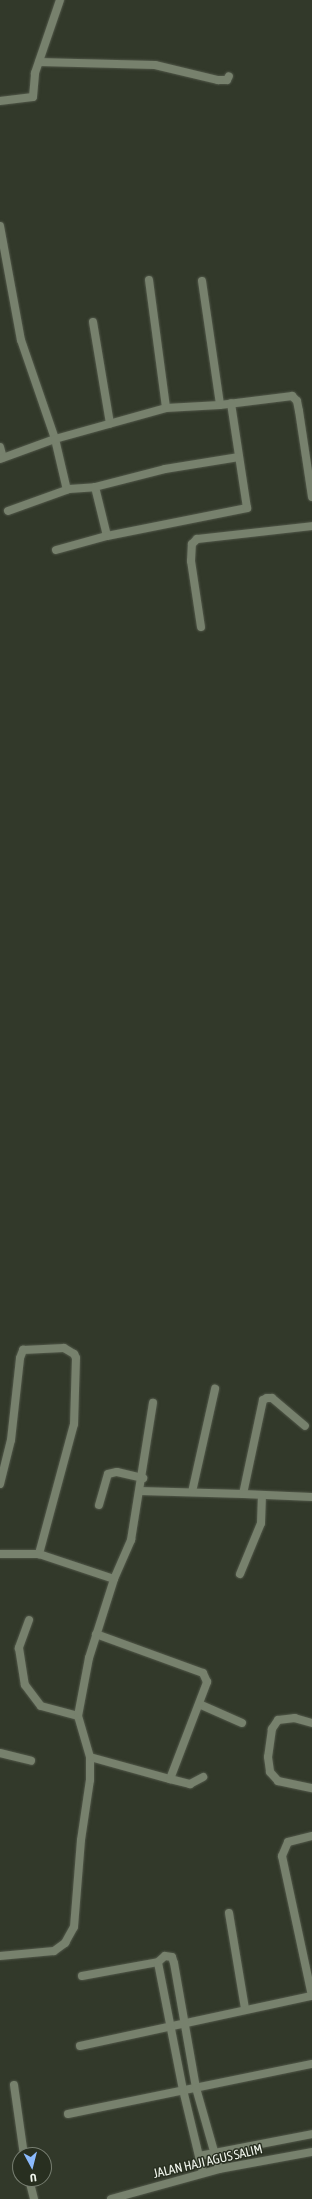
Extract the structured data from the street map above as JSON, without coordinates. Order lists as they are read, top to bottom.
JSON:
{
  "streets": {
    "street": ["JALAN HAJI AGUS SALIM"]
  },
  "north": "bottom"
}
